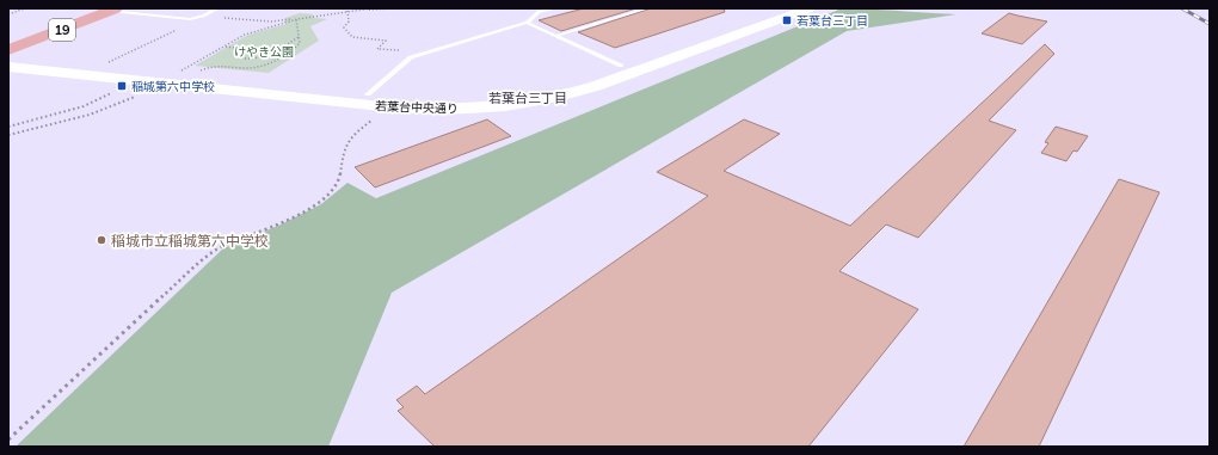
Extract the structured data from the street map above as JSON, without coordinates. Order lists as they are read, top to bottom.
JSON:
{
  "streets": {
    "main road": ["19"],
    "street": ["若葉台中央通り"]
  },
  "districts": ["若葉台三丁目"],
  "parks": ["けやき公園"],
  "places": {
    "transit": ["若葉台三丁目", "稲城第六中学校"],
    "other": ["稲城市立稲城第六中学校"]
  }
}
